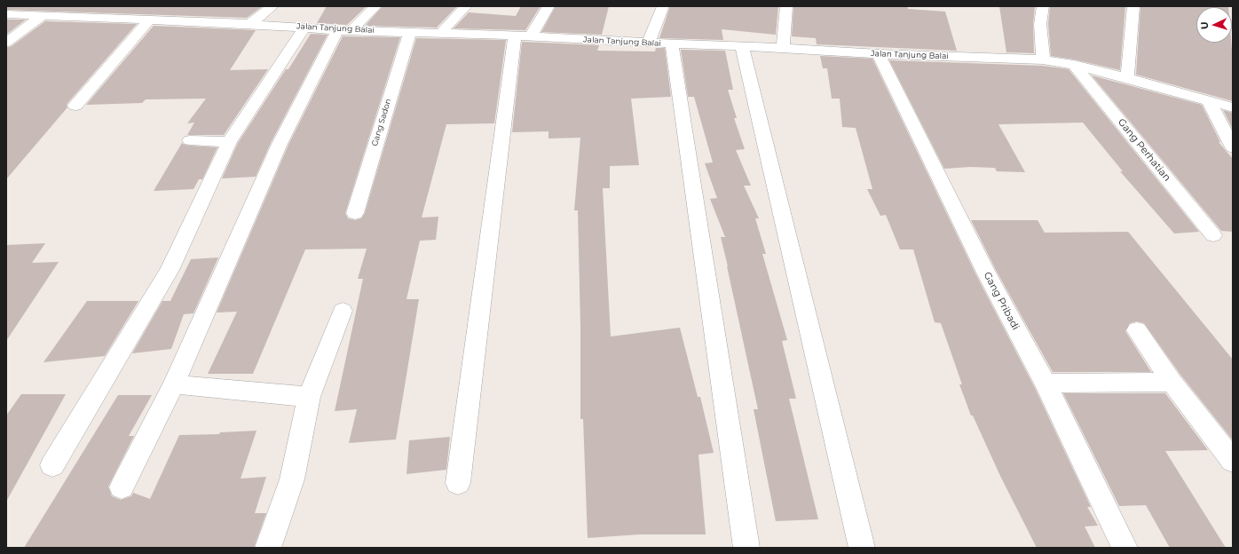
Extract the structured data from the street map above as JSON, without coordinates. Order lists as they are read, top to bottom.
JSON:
{
  "streets": {
    "street": [
      "Jalan Tanjung Balai",
      "Gang Sadon",
      "Gang Perhatian",
      "Gang Pribadi"
    ]
  },
  "crossings": [
    ["Jalan Tanjung Balai", "Gang Sadon"],
    ["Jalan Tanjung Balai", "Gang Perhatian"],
    ["Jalan Tanjung Balai", "Gang Pribadi"]
  ],
  "north": "left"
}
